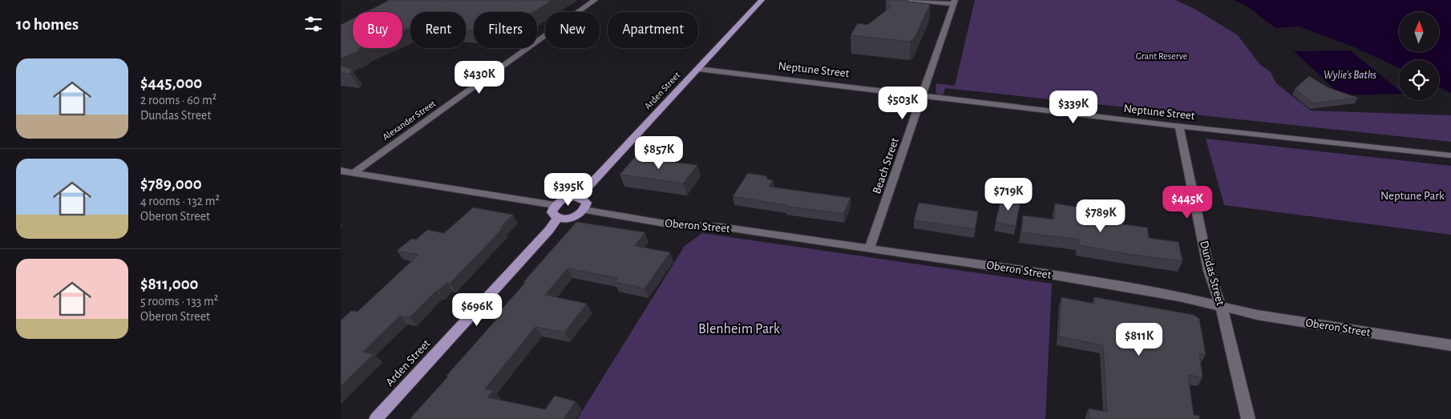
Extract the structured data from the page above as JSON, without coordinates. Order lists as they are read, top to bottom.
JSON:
{
  "streets": {
    "main road": ["Arden Street"],
    "street": [
      "Neptune Street",
      "Alexander Street",
      "Beach Street",
      "Oberon Street",
      "Dundas Street"
    ]
  },
  "crossings": [
    ["Neptune Street", "Arden Street"],
    ["Neptune Street", "Beach Street"],
    ["Neptune Street", "Dundas Street"],
    ["Beach Street", "Oberon Street"],
    ["Oberon Street", "Dundas Street"]
  ],
  "water": ["Wylie's Baths"],
  "parks": ["Grant Reserve", "Neptune Park", "Blenheim Park"],
  "north": "top",
  "page": {
    "heading": "10 homes",
    "chip": [
      "Buy",
      "Rent",
      "Filters",
      "New",
      "Apartment"
    ],
    "list": [
      {
        "name": "$445,000",
        "note": "2 rooms · 60 m² · Dundas Street"
      },
      {
        "name": "$789,000",
        "note": "4 rooms · 132 m² · Oberon Street"
      },
      {
        "name": "$811,000",
        "note": "5 rooms · 133 m² · Oberon Street"
      }
    ],
    "price": [
      "$430K",
      "$503K",
      "$339K",
      "$857K",
      "$395K",
      "$719K",
      "$445K",
      "$789K",
      "$696K",
      "$811K"
    ]
  }
}
